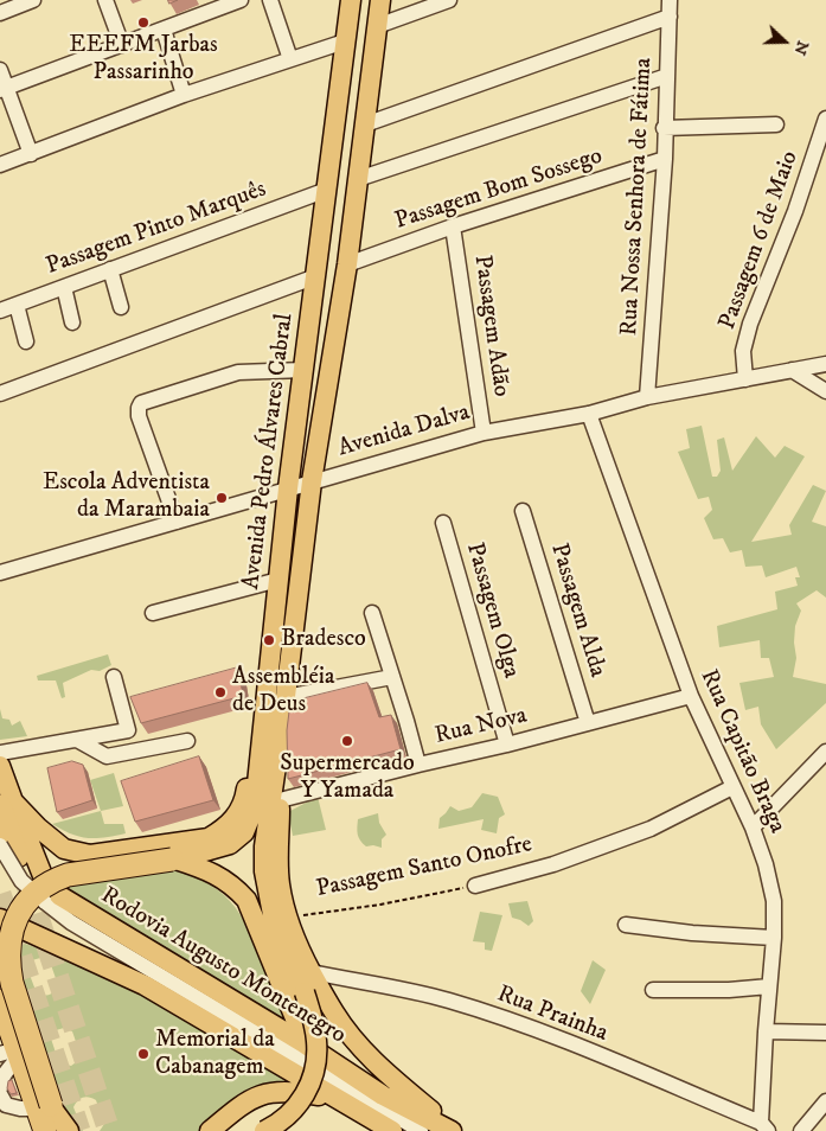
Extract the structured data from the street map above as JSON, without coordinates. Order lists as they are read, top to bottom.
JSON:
{
  "streets": {
    "main road": ["Avenida Pedro Álvares Cabral", "Rodovia Augusto Montenegro"],
    "street": [
      "Passagem Bom Sossego",
      "Rua Nossa Senhora de Fátima",
      "Passagem Pinto Marquês",
      "Passagem 6 de Maio",
      "Passagem Adão",
      "Avenida Dalva",
      "Passagem Olga",
      "Passagem Alda",
      "Rua Nova",
      "Rua Capitão Braga",
      "Passagem Santo Onofre",
      "Rua Prainha"
    ]
  },
  "crossings": [
    ["Passagem Bom Sossego", "Rua Nossa Senhora de Fátima"],
    ["Passagem Bom Sossego", "Passagem Adão"],
    ["Passagem Bom Sossego", "Avenida Pedro Álvares Cabral"],
    ["Rua Nossa Senhora de Fátima", "Avenida Dalva"],
    ["Passagem Pinto Marquês", "Avenida Pedro Álvares Cabral"],
    ["Passagem 6 de Maio", "Avenida Dalva"],
    ["Passagem Adão", "Avenida Dalva"],
    ["Avenida Dalva", "Avenida Pedro Álvares Cabral"],
    ["Avenida Dalva", "Rua Capitão Braga"],
    ["Passagem Olga", "Rua Nova"],
    ["Passagem Alda", "Rua Nova"],
    ["Rua Nova", "Rua Capitão Braga"],
    ["Rua Capitão Braga", "Passagem Santo Onofre"],
    ["Rua Capitão Braga", "Rua Prainha"]
  ],
  "places": [
    "EEEFM Jarbas Passarinho",
    "Escola Adventista da Marambaia",
    "Bradesco",
    "Assembléia de Deus",
    "Supermercado Y Yamada",
    "Memorial da Cabanagem"
  ],
  "north": "right"
}
